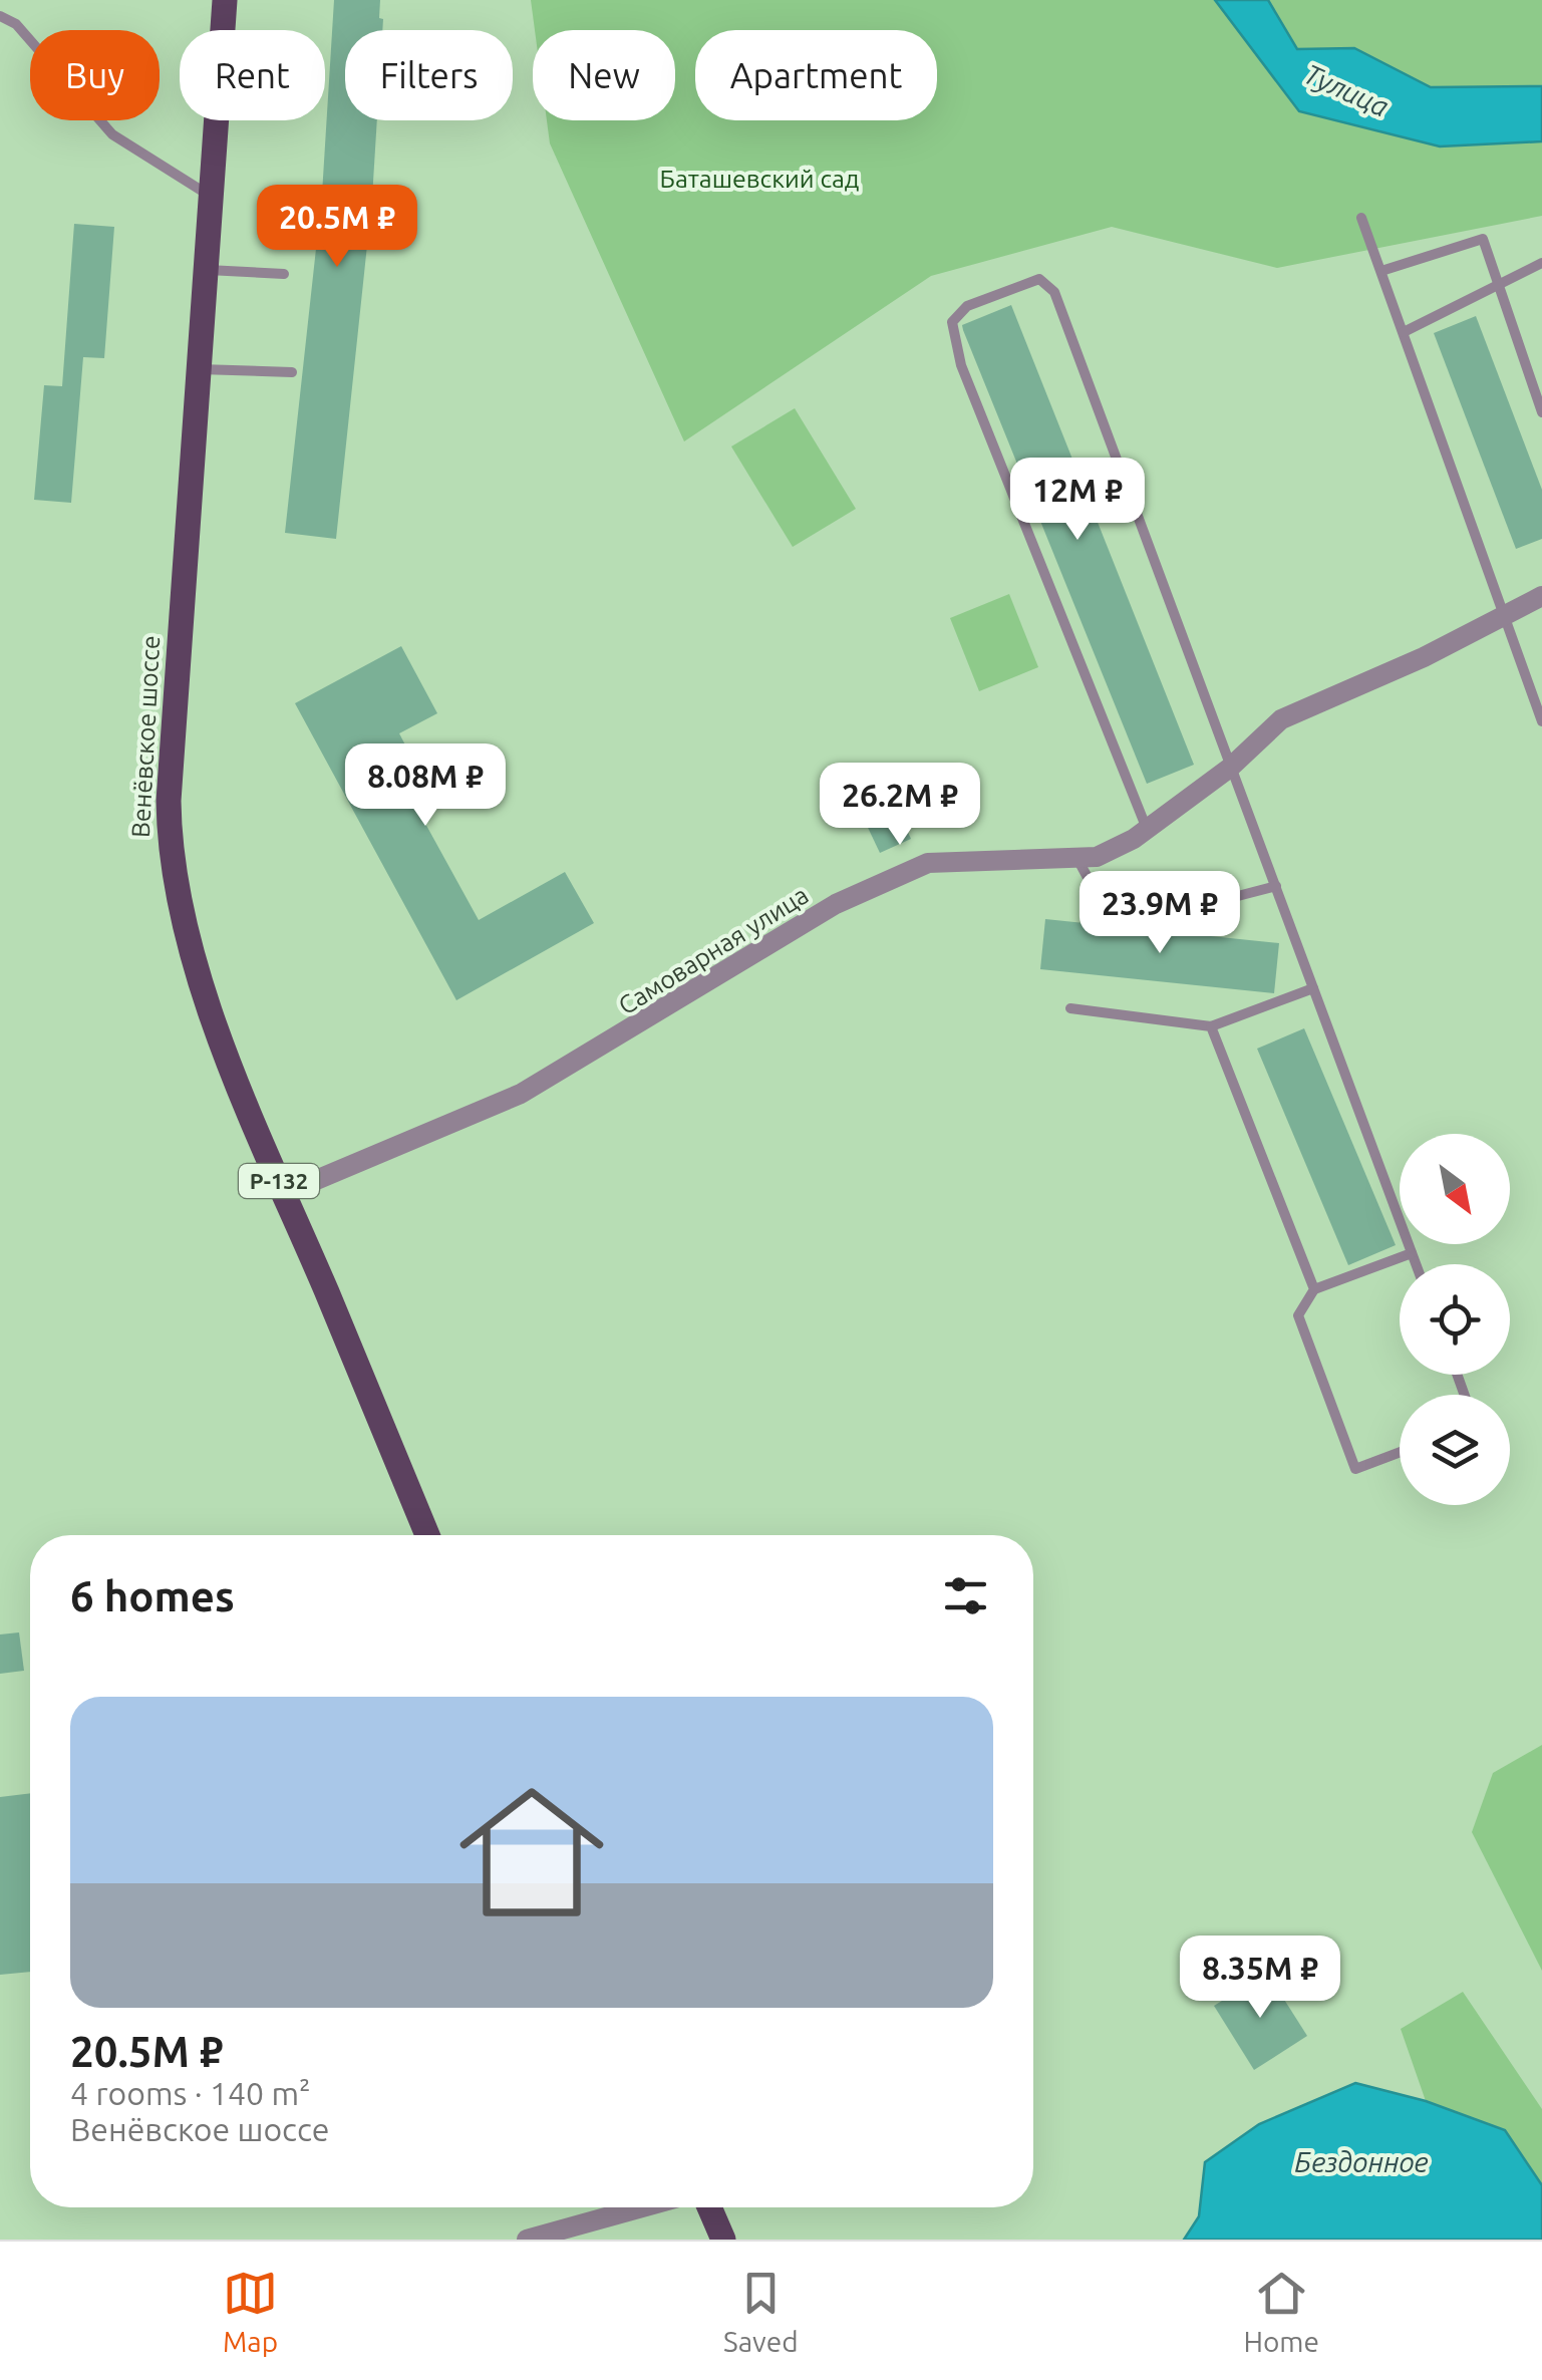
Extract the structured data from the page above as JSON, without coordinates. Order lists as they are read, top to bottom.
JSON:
{
  "streets": {
    "main road": ["Венёвское шоссе", "Р-132"],
    "street": ["Самоварная улица"]
  },
  "crossings": [
    ["Венёвское шоссе", "Самоварная улица"]
  ],
  "water": ["Тулица", "Бездонное"],
  "parks": ["Баташевский сад"],
  "north": "bottom right",
  "page": {
    "chip": [
      "Buy",
      "Rent",
      "Filters",
      "New",
      "Apartment"
    ],
    "price": [
      "20.5M ₽",
      "12M ₽",
      "8.08M ₽",
      "26.2M ₽",
      "23.9M ₽",
      "8.35M ₽"
    ],
    "heading": "6 homes",
    "list": [
      {
        "name": "20.5M ₽",
        "note": "4 rooms · 140 m² · Венёвское шоссе"
      }
    ],
    "tabs": ["Map", "Saved", "Home"]
  }
}
